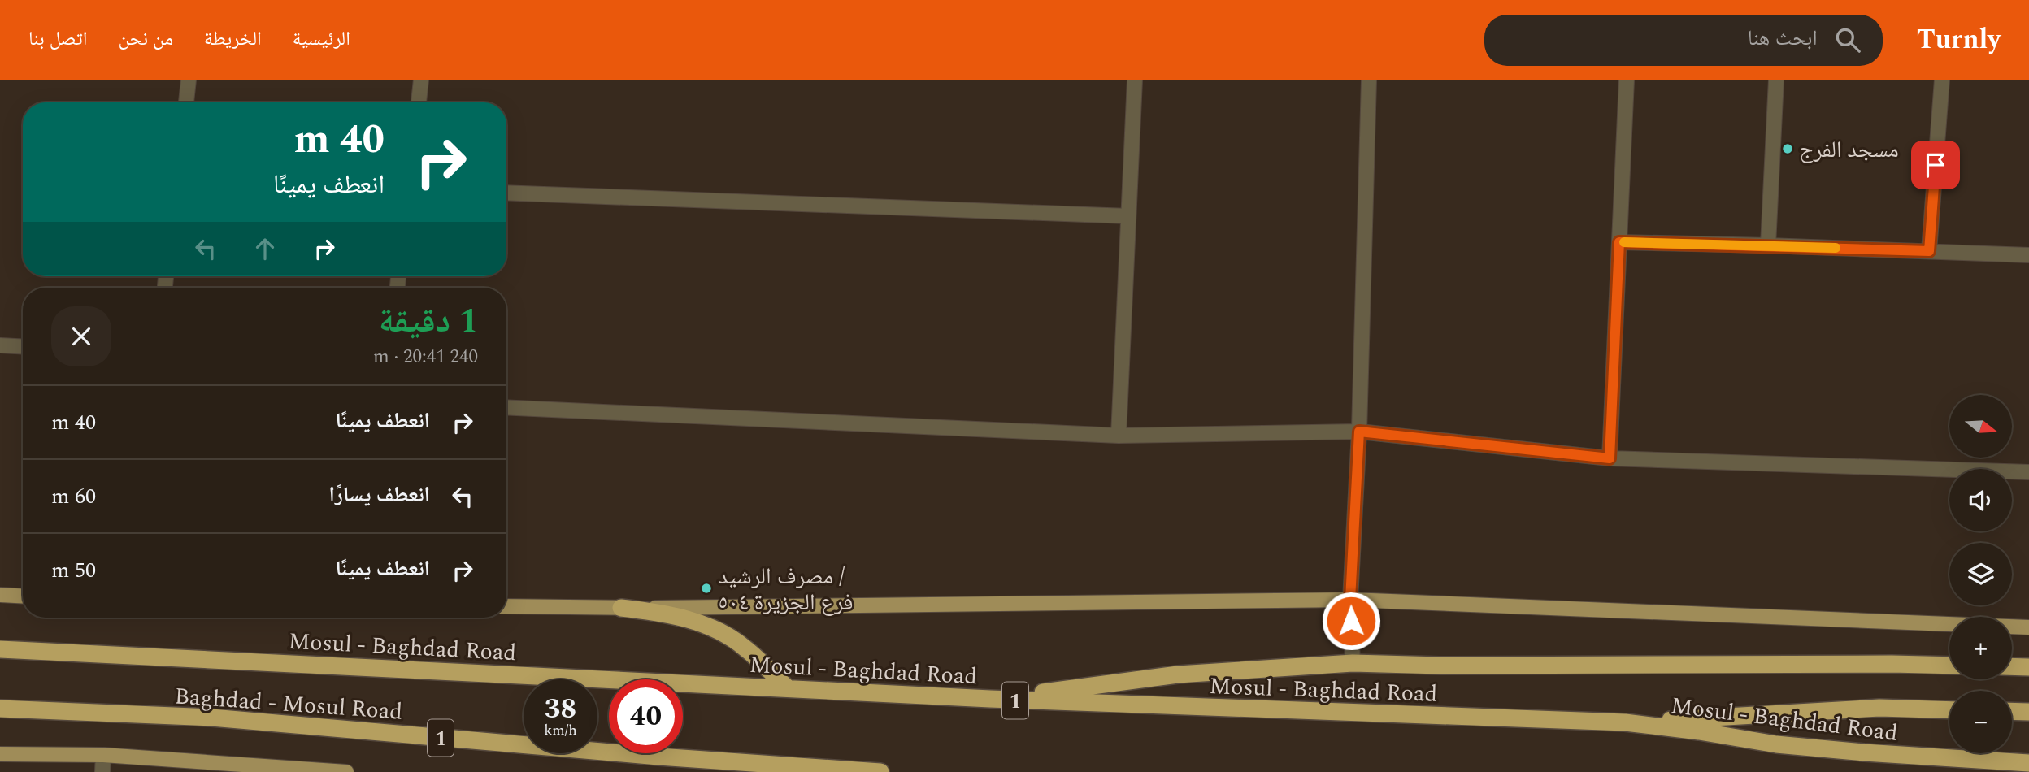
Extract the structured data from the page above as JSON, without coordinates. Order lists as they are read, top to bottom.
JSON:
{
  "streets": {
    "highway": ["Mosul - Baghdad Road", "1", "Baghdad - Mosul Road"]
  },
  "places": ["مسجد الفرج", "مصرف الرشيد / فرع الجزيرة ٥٠٤"],
  "north": "right",
  "page": {
    "header": "Turnly",
    "search": "ابحث هنا",
    "nav": [
      "الرئيسية",
      "الخريطة",
      "من نحن",
      "اتصل بنا"
    ],
    "turn": ["40 m", "انعطف يمينًا"],
    "heading": ["1 دقيقة", "240 m · 20:41"],
    "list": [
      {
        "name": "انعطف يمينًا",
        "value": "40 m"
      },
      {
        "name": "انعطف يسارًا",
        "value": "60 m"
      },
      {
        "name": "انعطف يمينًا",
        "value": "50 m"
      }
    ],
    "map_buttons": ["+", "−"],
    "speed": "38 km/h",
    "limit": "40"
  }
}
